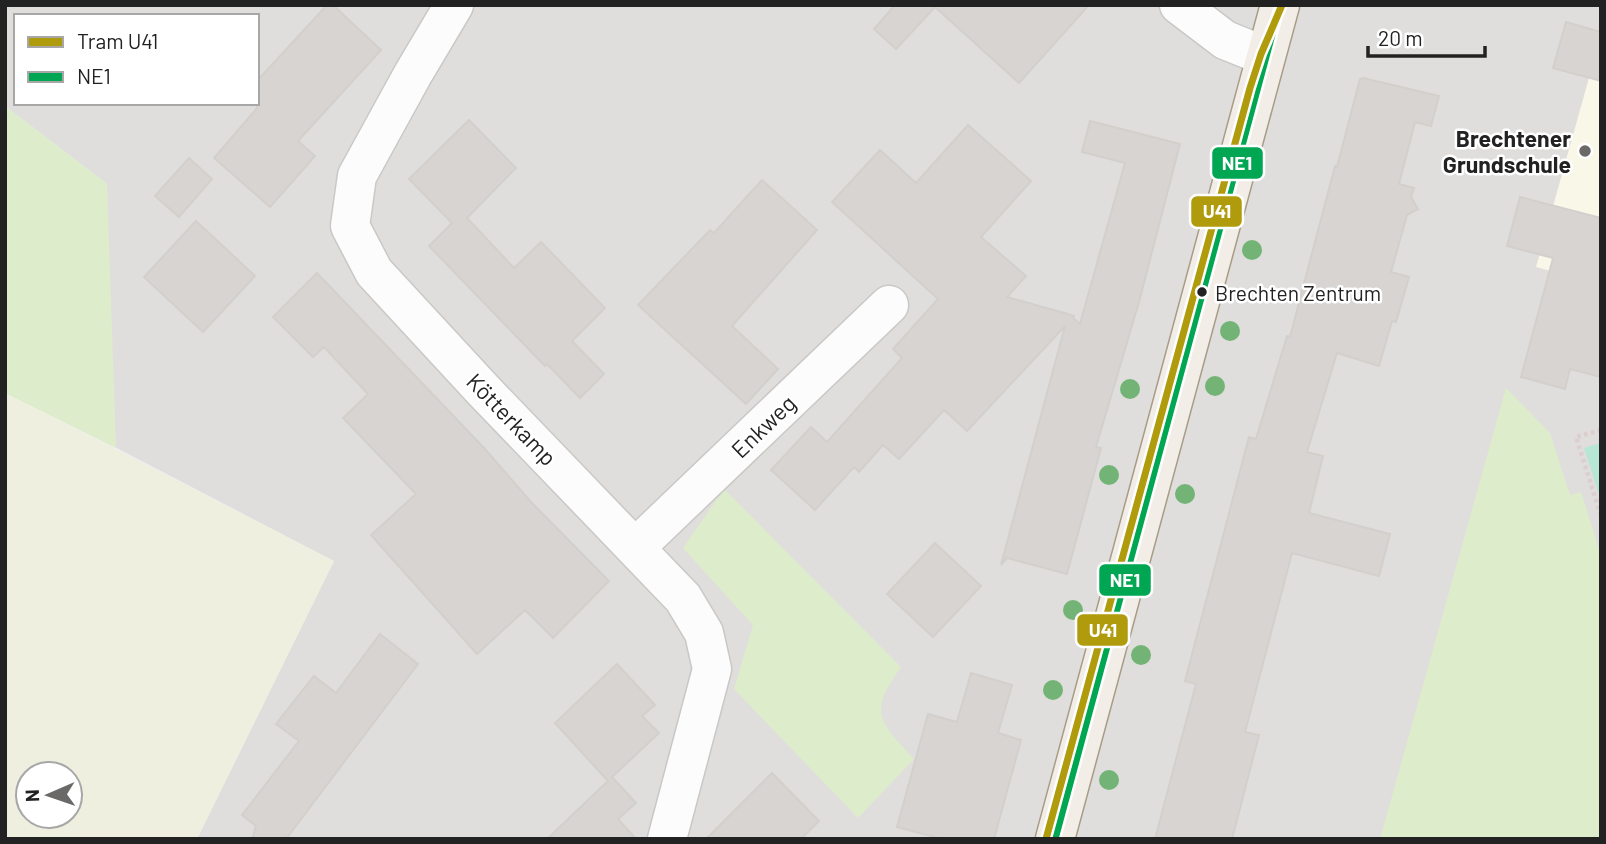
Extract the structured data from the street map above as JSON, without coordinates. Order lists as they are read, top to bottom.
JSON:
{
  "streets": {
    "street": ["Kötterkamp", "Enkweg"]
  },
  "crossings": [
    ["Kötterkamp", "Enkweg"]
  ],
  "places": ["Brechtener Grundschule", "Brechten Zentrum"],
  "lines": ["tram line U41", "transit line NE1"],
  "legend": ["Tram U41", "NE1"],
  "scale_bar": "20 m",
  "north": "left"
}
